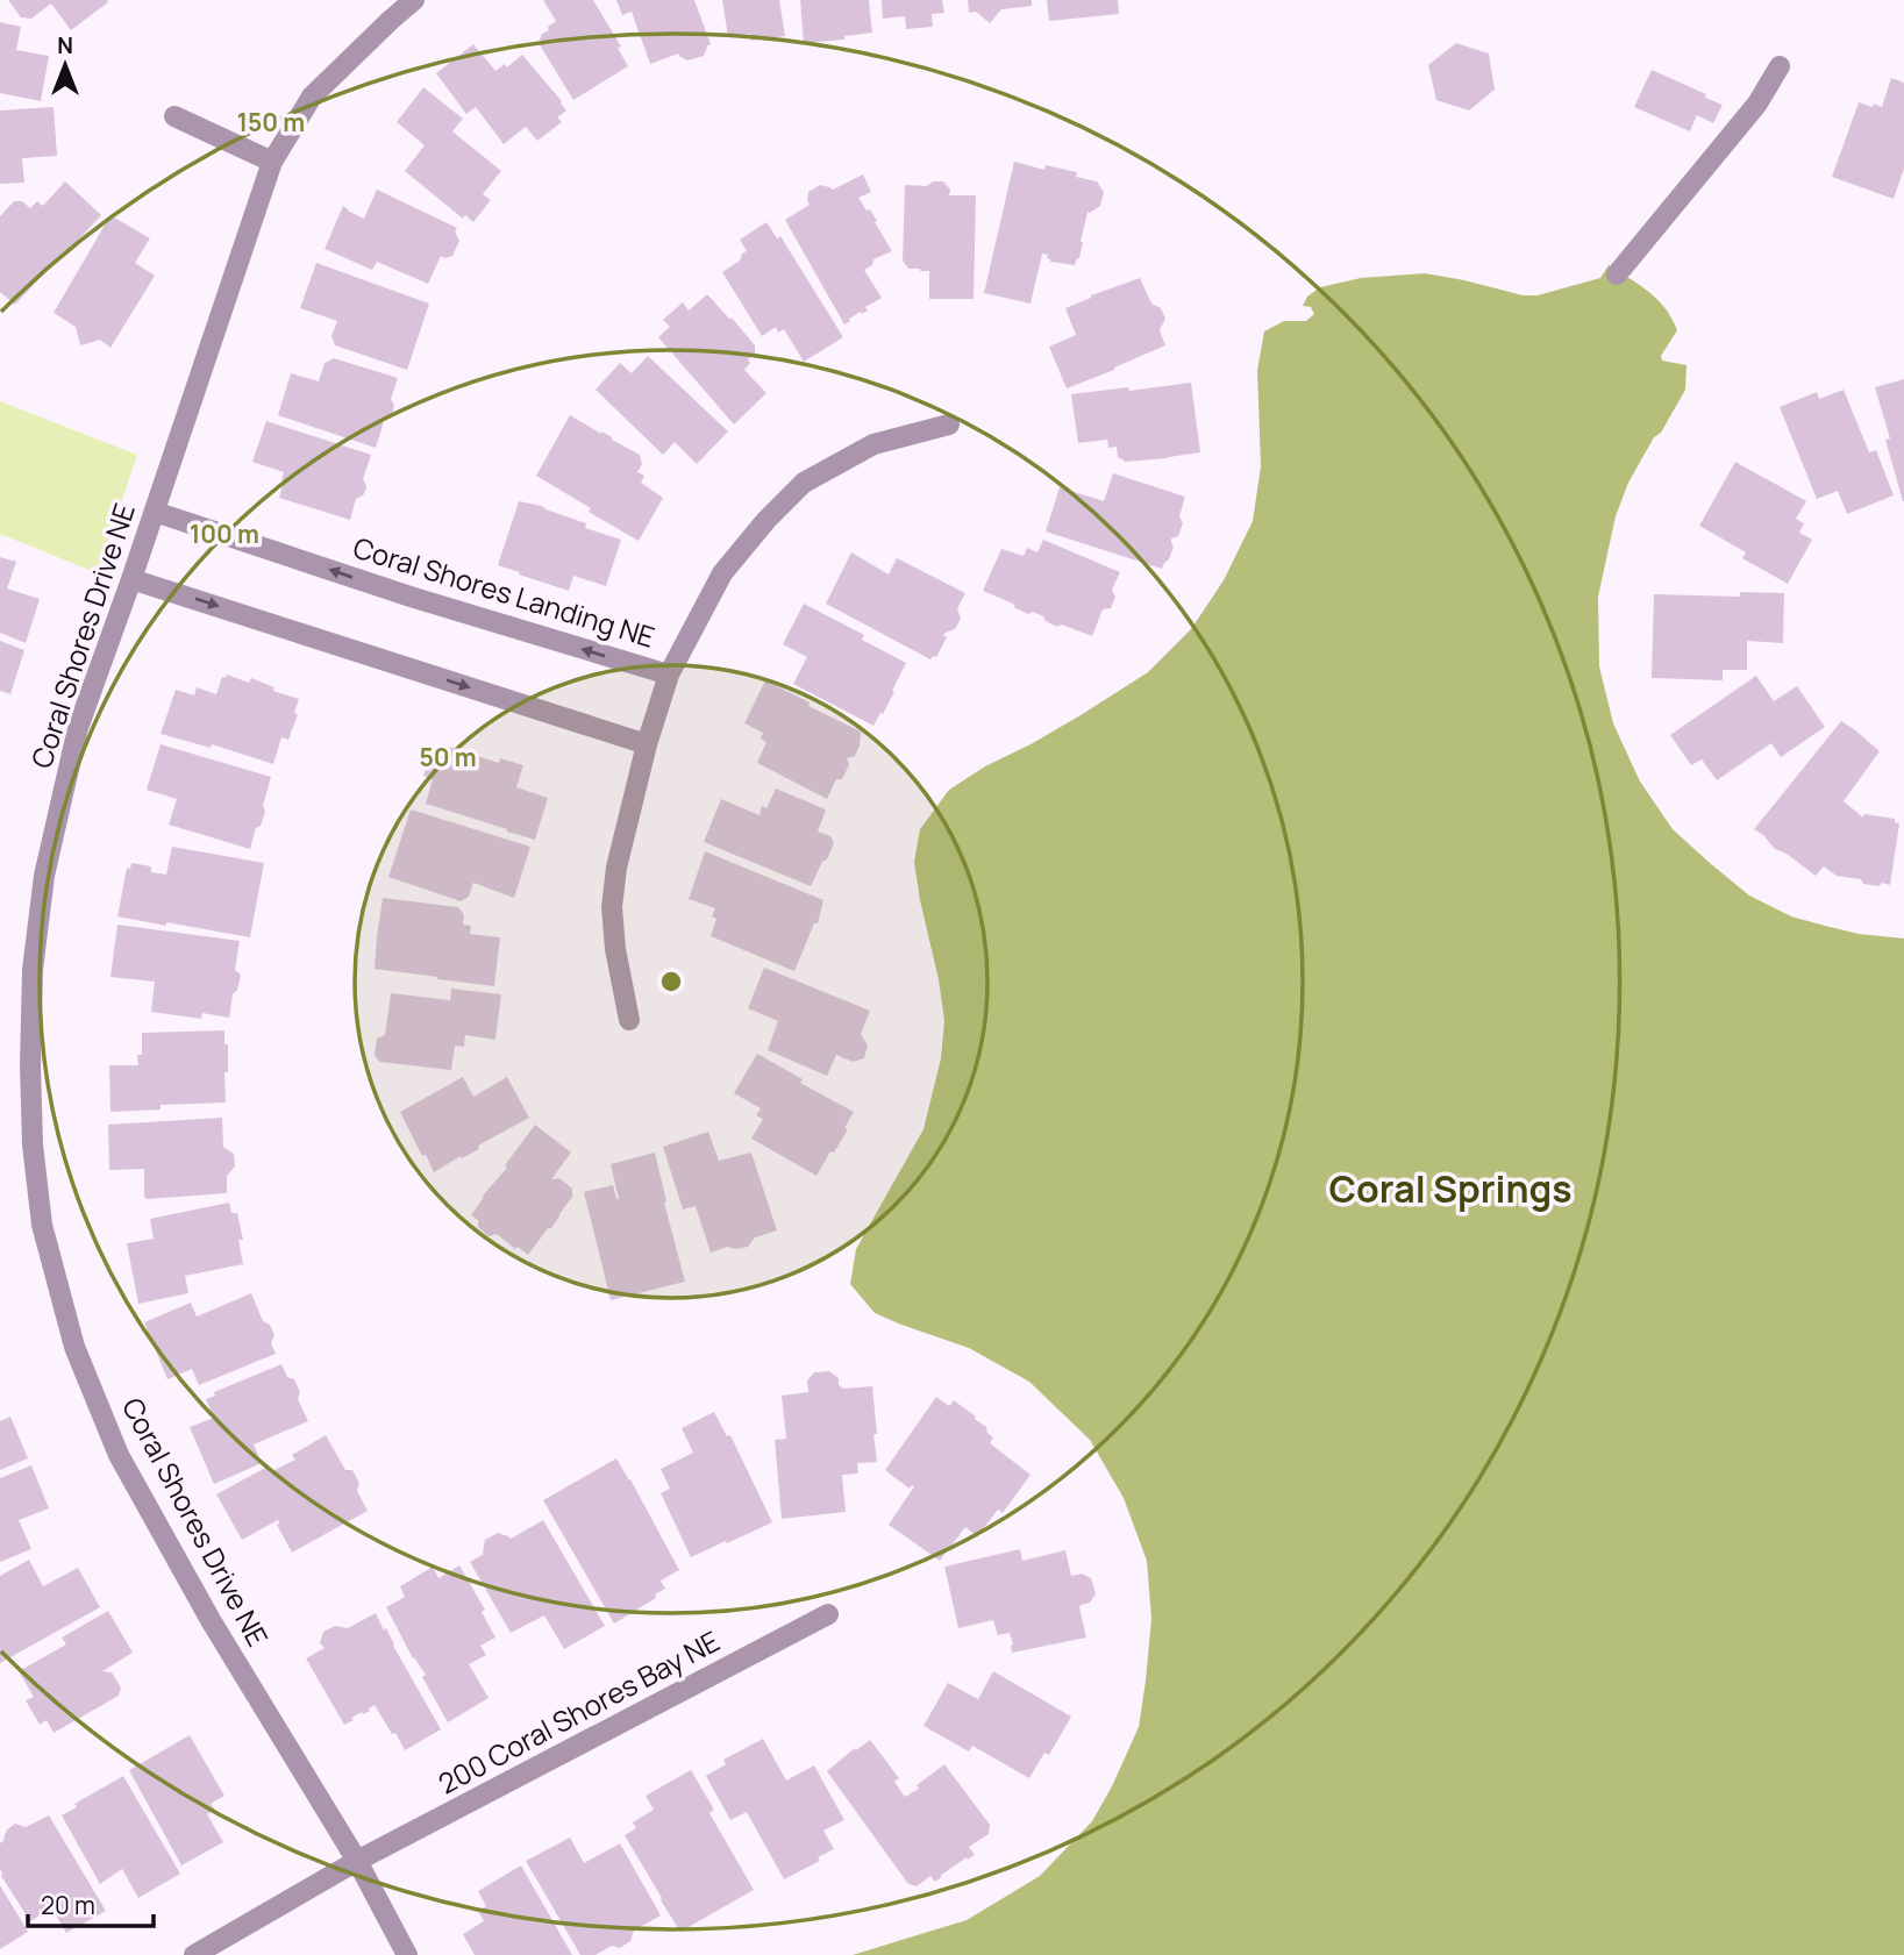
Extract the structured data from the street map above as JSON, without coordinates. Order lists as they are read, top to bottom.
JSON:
{
  "streets": {
    "street": ["Coral Shores Landing NE", "Coral Shores Drive NE", "200 Coral Shores Bay NE"]
  },
  "crossings": [
    ["Coral Shores Landing NE", "Coral Shores Drive NE"],
    ["Coral Shores Drive NE", "200 Coral Shores Bay NE"]
  ],
  "districts": ["Coral Springs"],
  "scale_bar": "20 m",
  "north": "top",
  "rings": ["150 m", "100 m", "50 m"]
}
